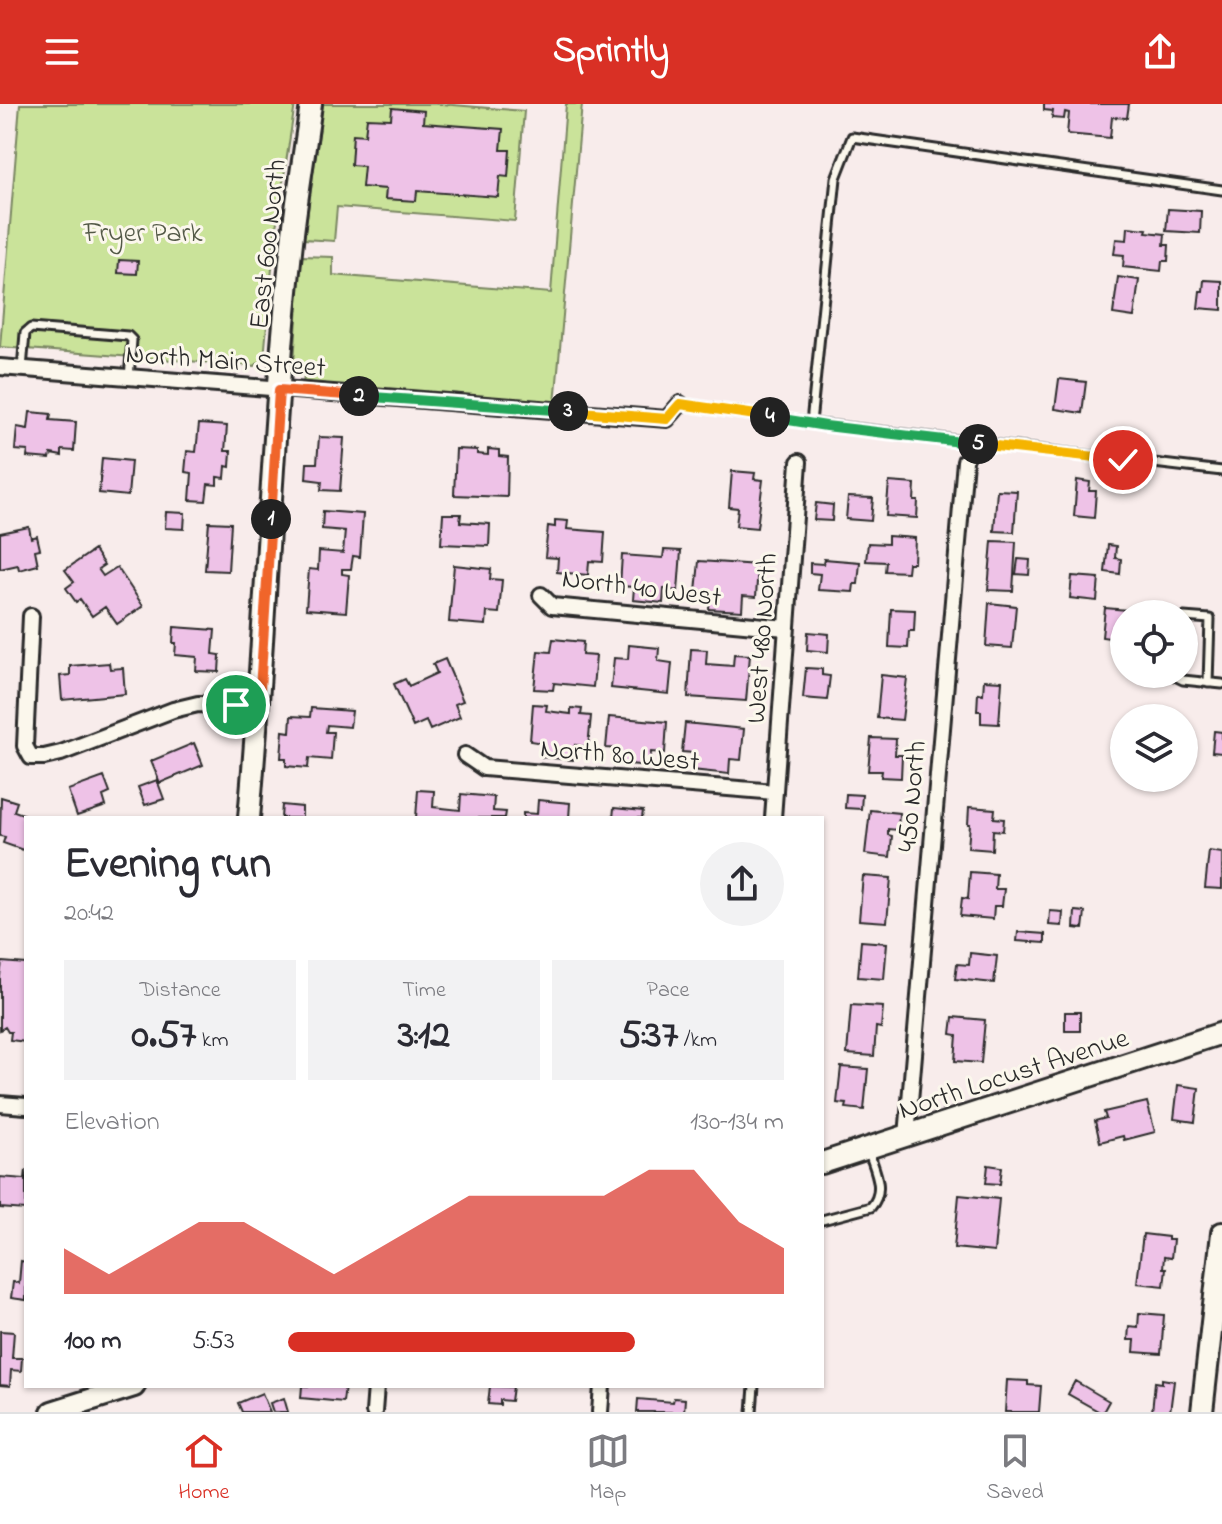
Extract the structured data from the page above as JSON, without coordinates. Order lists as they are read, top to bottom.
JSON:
{
  "streets": {
    "street": [
      "East 600 North",
      "North Main Street",
      "North 40 West",
      "West 480 North",
      "North 80 West",
      "450 North",
      "North Locust Avenue"
    ]
  },
  "crossings": [
    ["East 600 North", "North Main Street"],
    ["North 40 West", "West 480 North"],
    ["West 480 North", "North 80 West"],
    ["450 North", "North Locust Avenue"]
  ],
  "parks": ["Fryer Park"],
  "page": {
    "header": "Sprintly",
    "pins": [
      "2",
      "3",
      "4",
      "5",
      "1"
    ],
    "heading": ["Evening run", "20:42"],
    "stats": [
      ["Distance", "0.57 km"],
      ["Time", "3:12"],
      ["Pace", "5:37 /km"]
    ],
    "chart": ["Elevation", "130–134 m"],
    "list": [
      {
        "name": "100 m",
        "note": "5:53"
      }
    ],
    "tabs": ["Home", "Map", "Saved"]
  }
}
